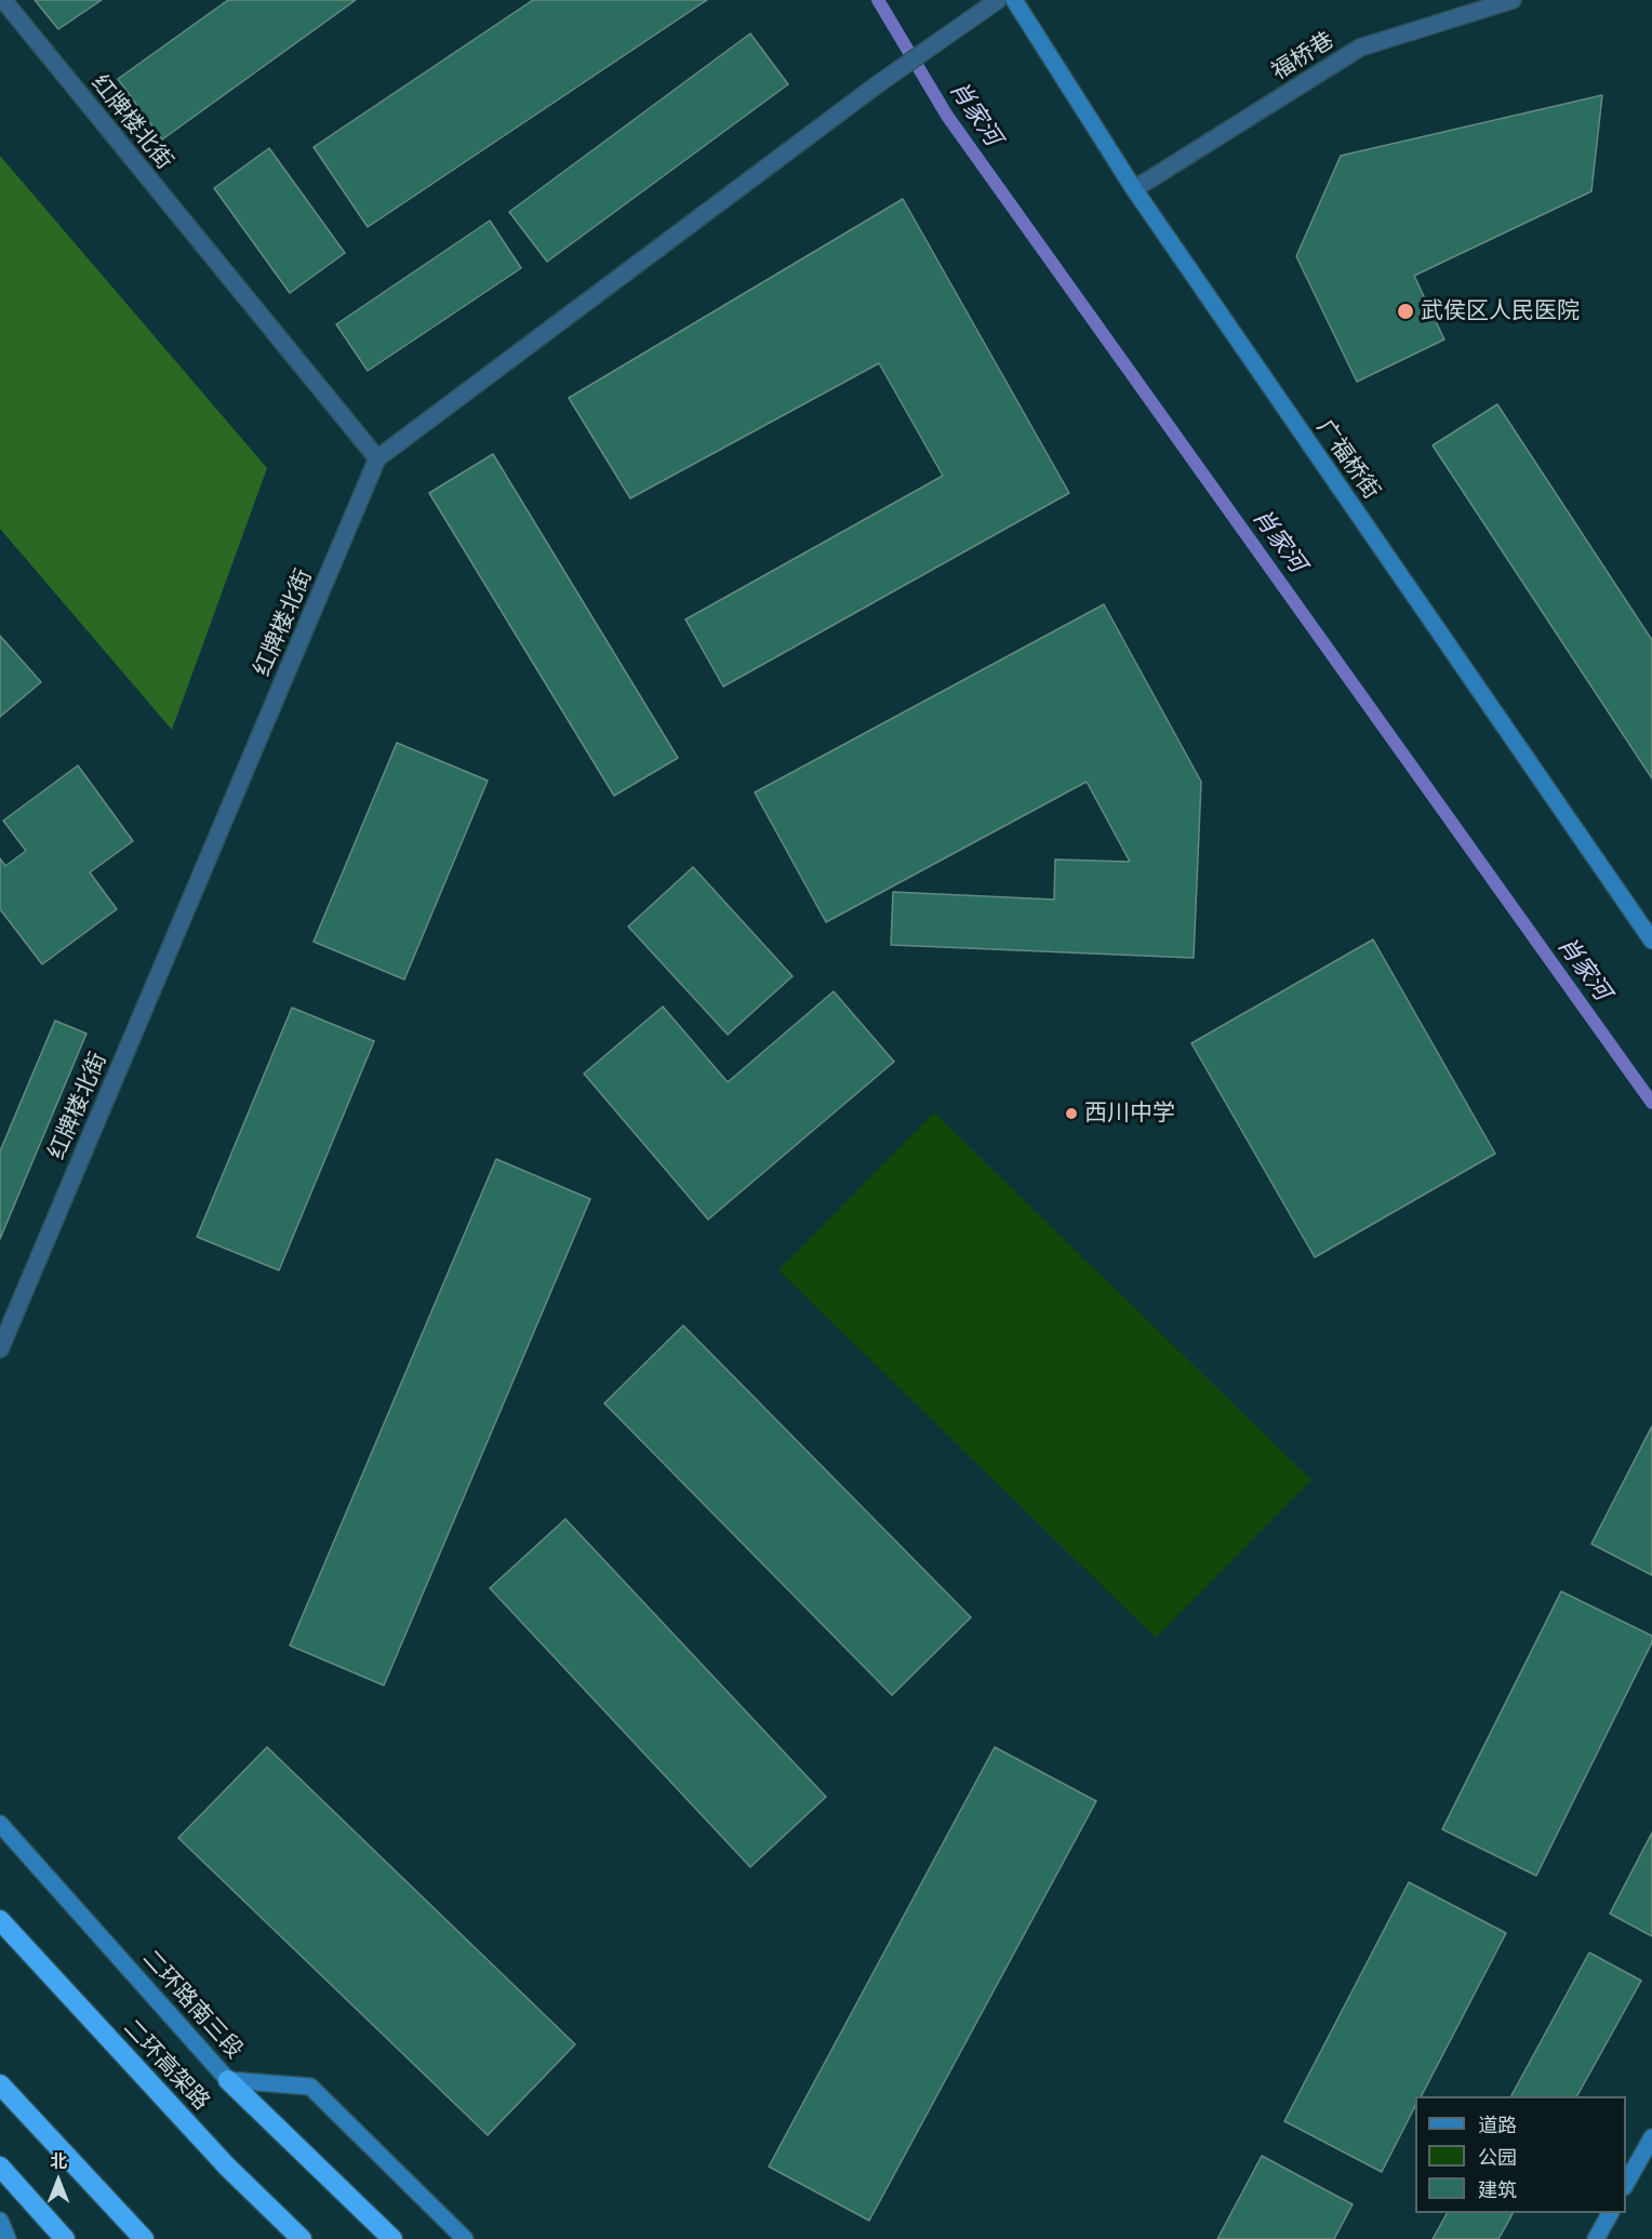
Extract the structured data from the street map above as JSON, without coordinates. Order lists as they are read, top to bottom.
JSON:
{
  "streets": {
    "highway": ["二环高架路"],
    "main road": ["广福桥街", "二环路南三段"],
    "street": ["福桥巷", "红牌楼北街"]
  },
  "crossings": [
    ["福桥巷", "广福桥街"]
  ],
  "water": ["肖家河"],
  "places": ["武侯区人民医院", "西川中学"],
  "legend": ["道路", "公园", "建筑"],
  "north": "top"
}
